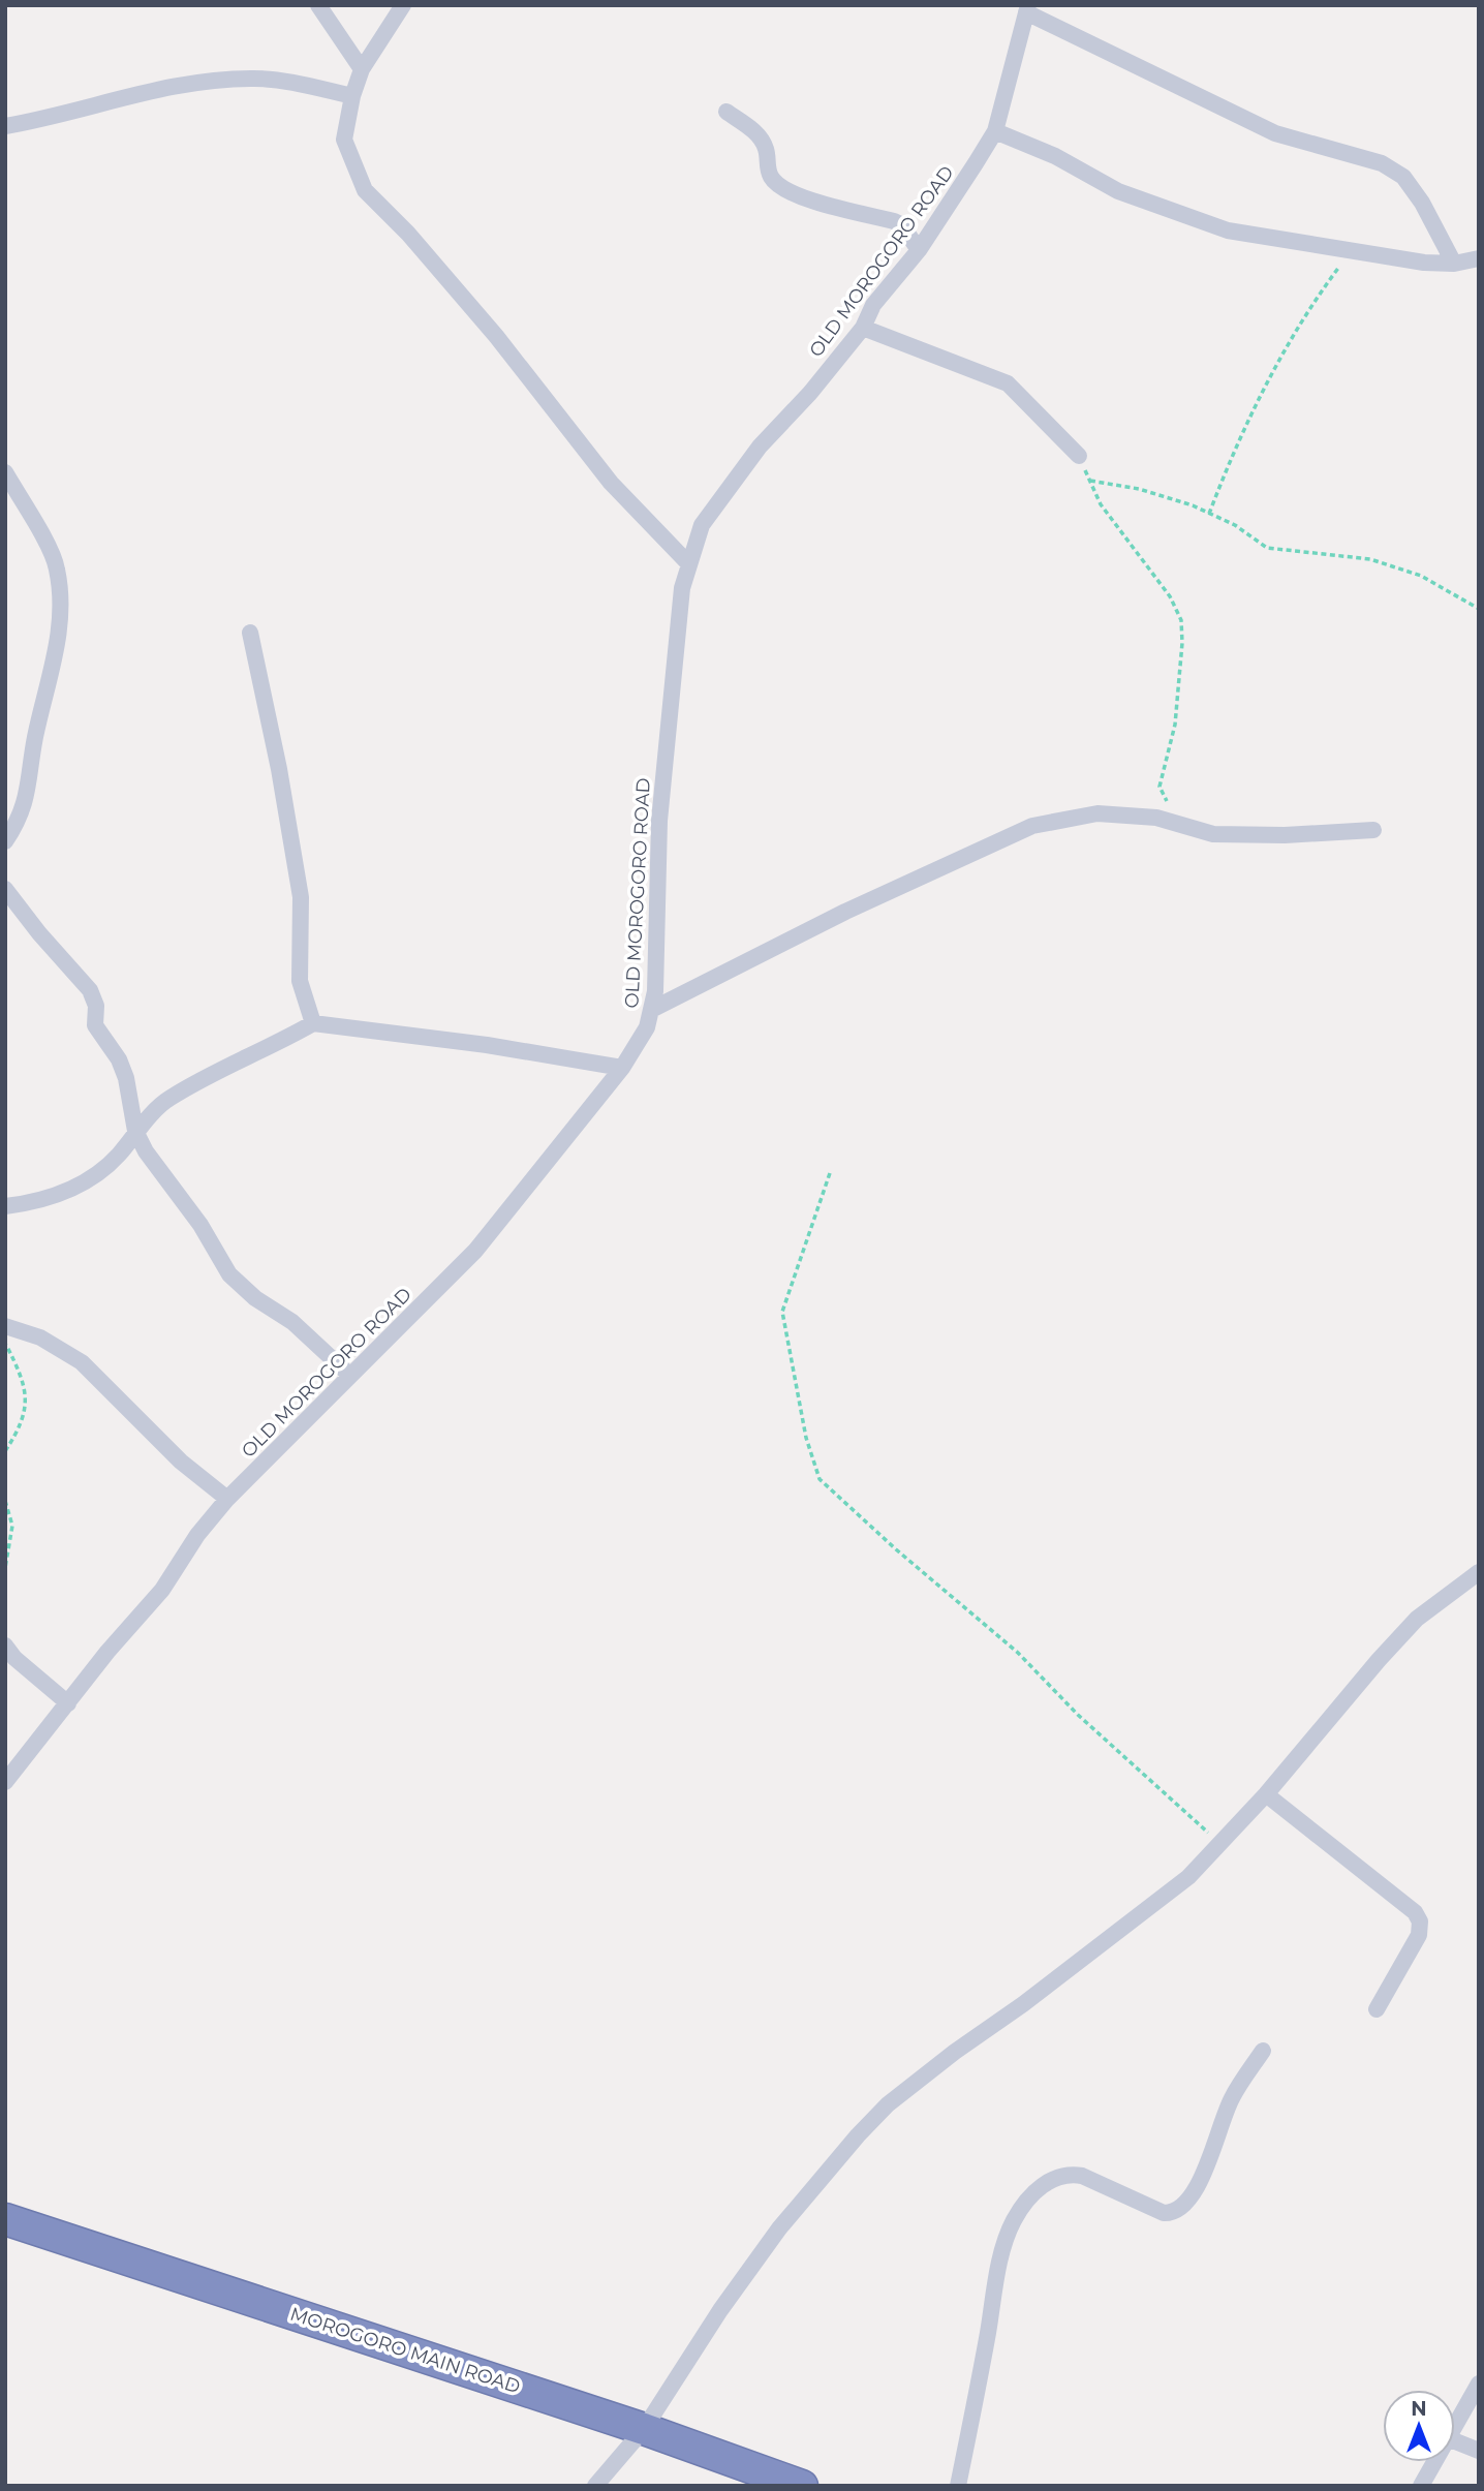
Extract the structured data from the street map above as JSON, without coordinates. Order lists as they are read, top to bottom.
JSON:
{
  "streets": {
    "highway": ["MOROGORO MAIN ROAD"],
    "street": ["OLD MOROGORO ROAD"]
  },
  "north": "top"
}
